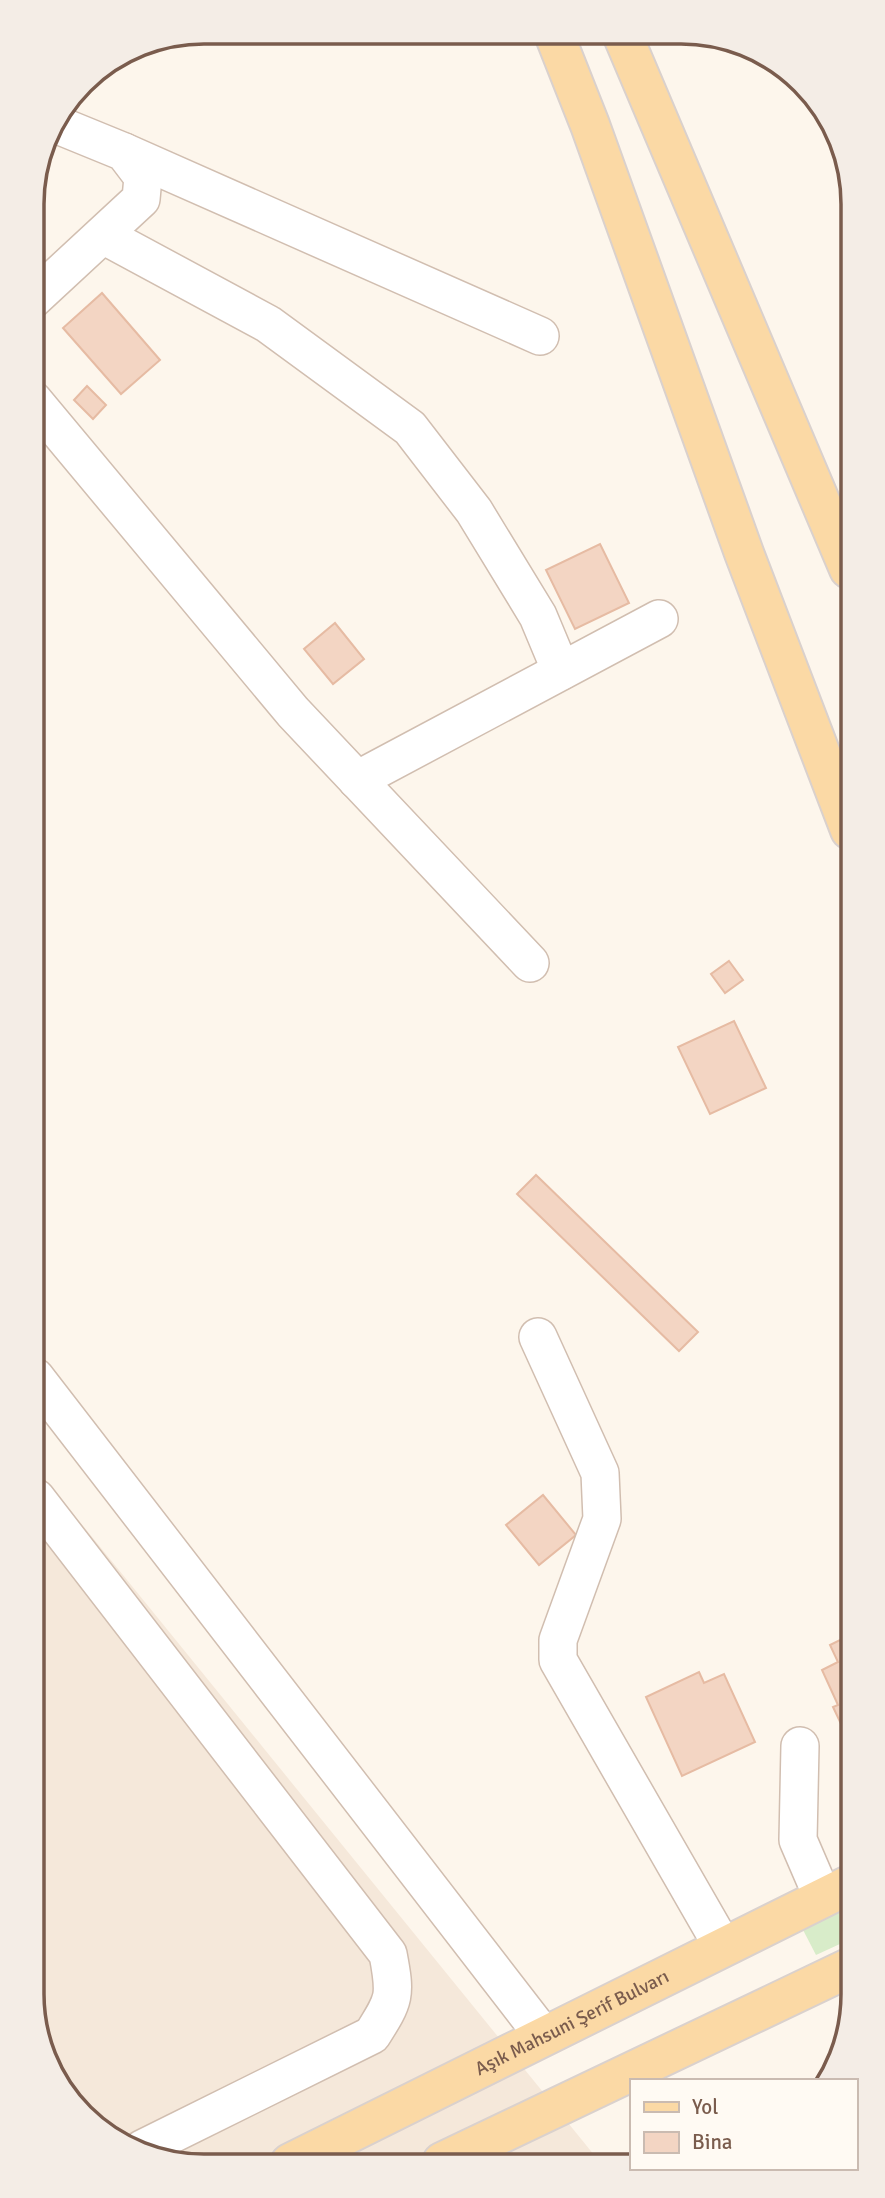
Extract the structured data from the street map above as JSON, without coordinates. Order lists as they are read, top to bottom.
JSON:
{
  "streets": {
    "main road": ["Aşık Mahsuni Şerif Bulvarı"]
  },
  "legend": ["Yol", "Bina"]
}
